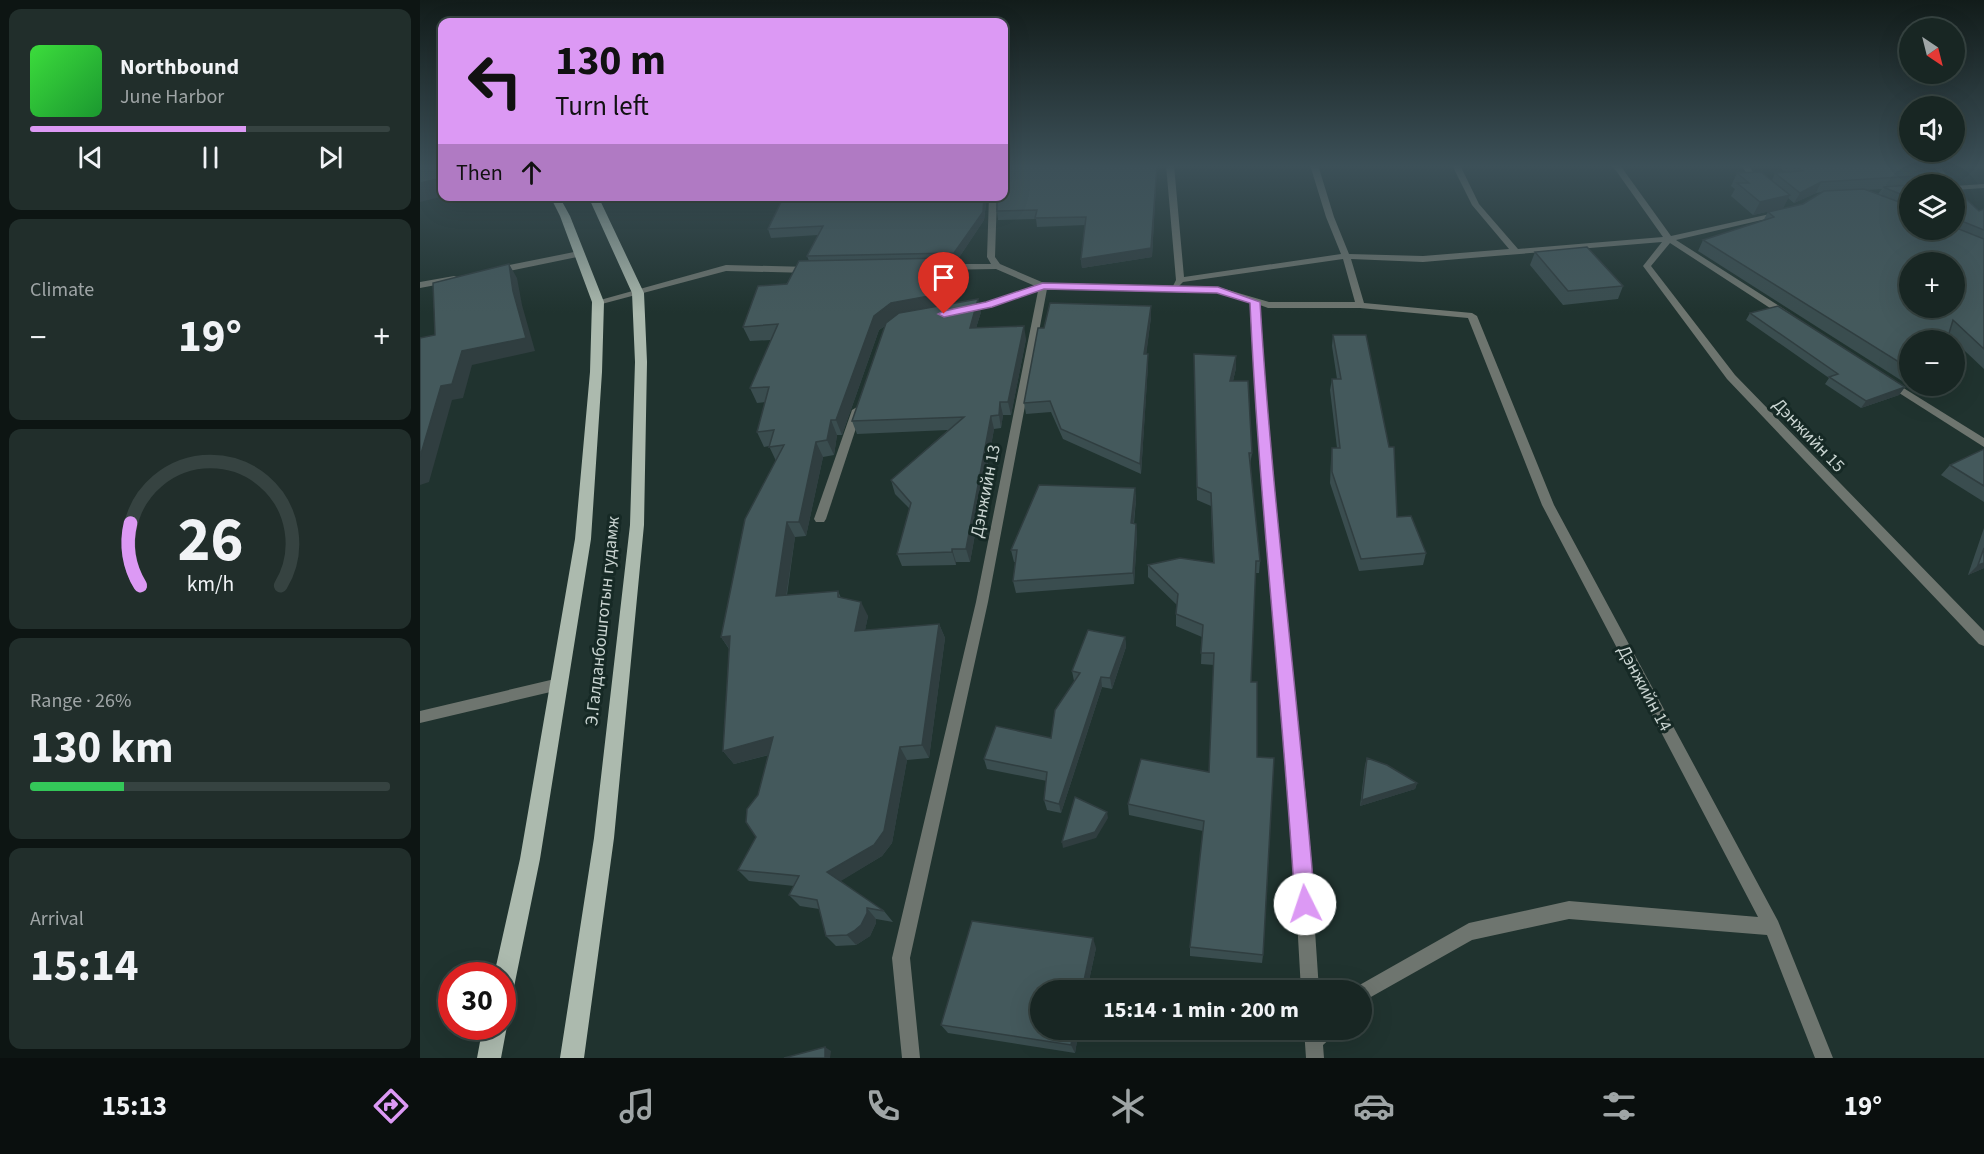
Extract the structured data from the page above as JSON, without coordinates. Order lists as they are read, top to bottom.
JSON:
{
  "streets": {
    "main road": ["Э.Галданбошготын гудамж"],
    "street": ["Дэнжийн 15", "Дэнжийн 13", "Дэнжийн 14"]
  },
  "north": "bottom right",
  "page": {
    "map_buttons": ["+", "−"],
    "turn": ["130 m", "Turn left"],
    "song": ["Northbound", "June Harbor"],
    "then": "Then",
    "tile": [
      "Climate",
      ["Range · 26%", "130 km"],
      ["Arrival", "15:14"]
    ],
    "heat": ["−", "19°", "+"],
    "limit": "30",
    "trip": "15:14 · 1 min · 200 m",
    "tabs": ["15:13", "19°"],
    "gauge": ["26", "km/h"]
  }
}
